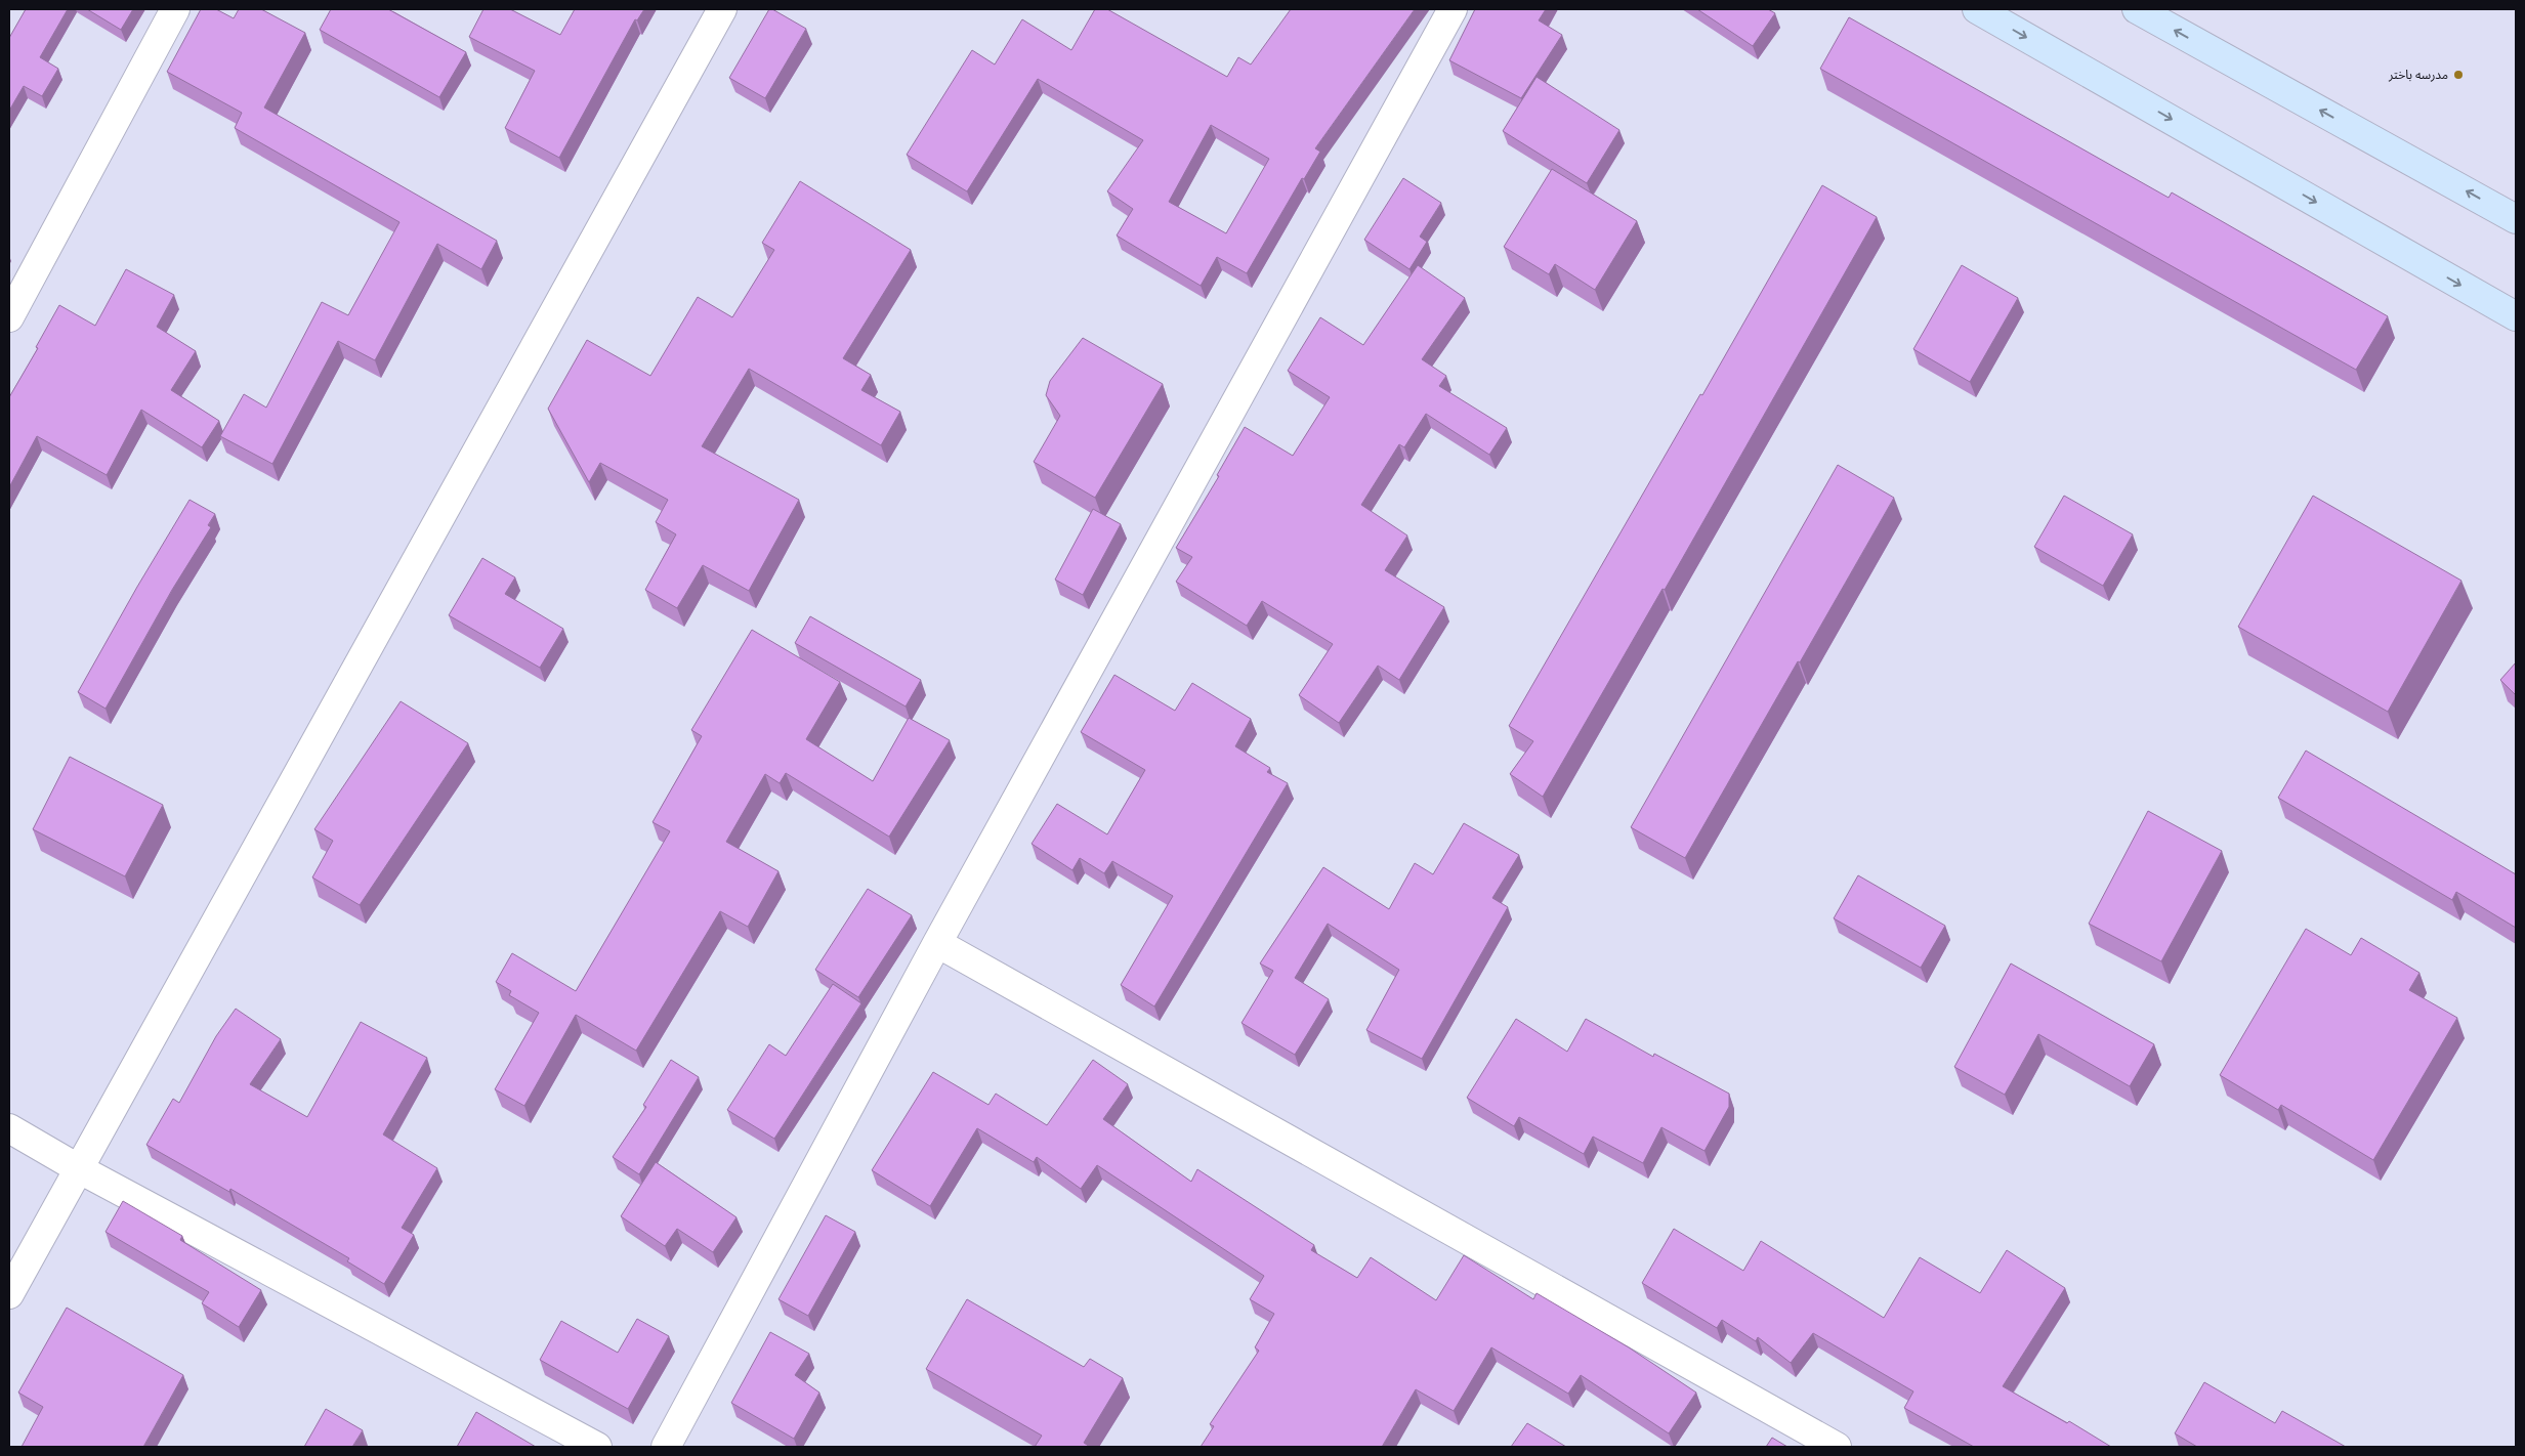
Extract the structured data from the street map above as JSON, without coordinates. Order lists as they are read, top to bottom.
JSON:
{
  "places": ["مدرسه باختر"]
}
